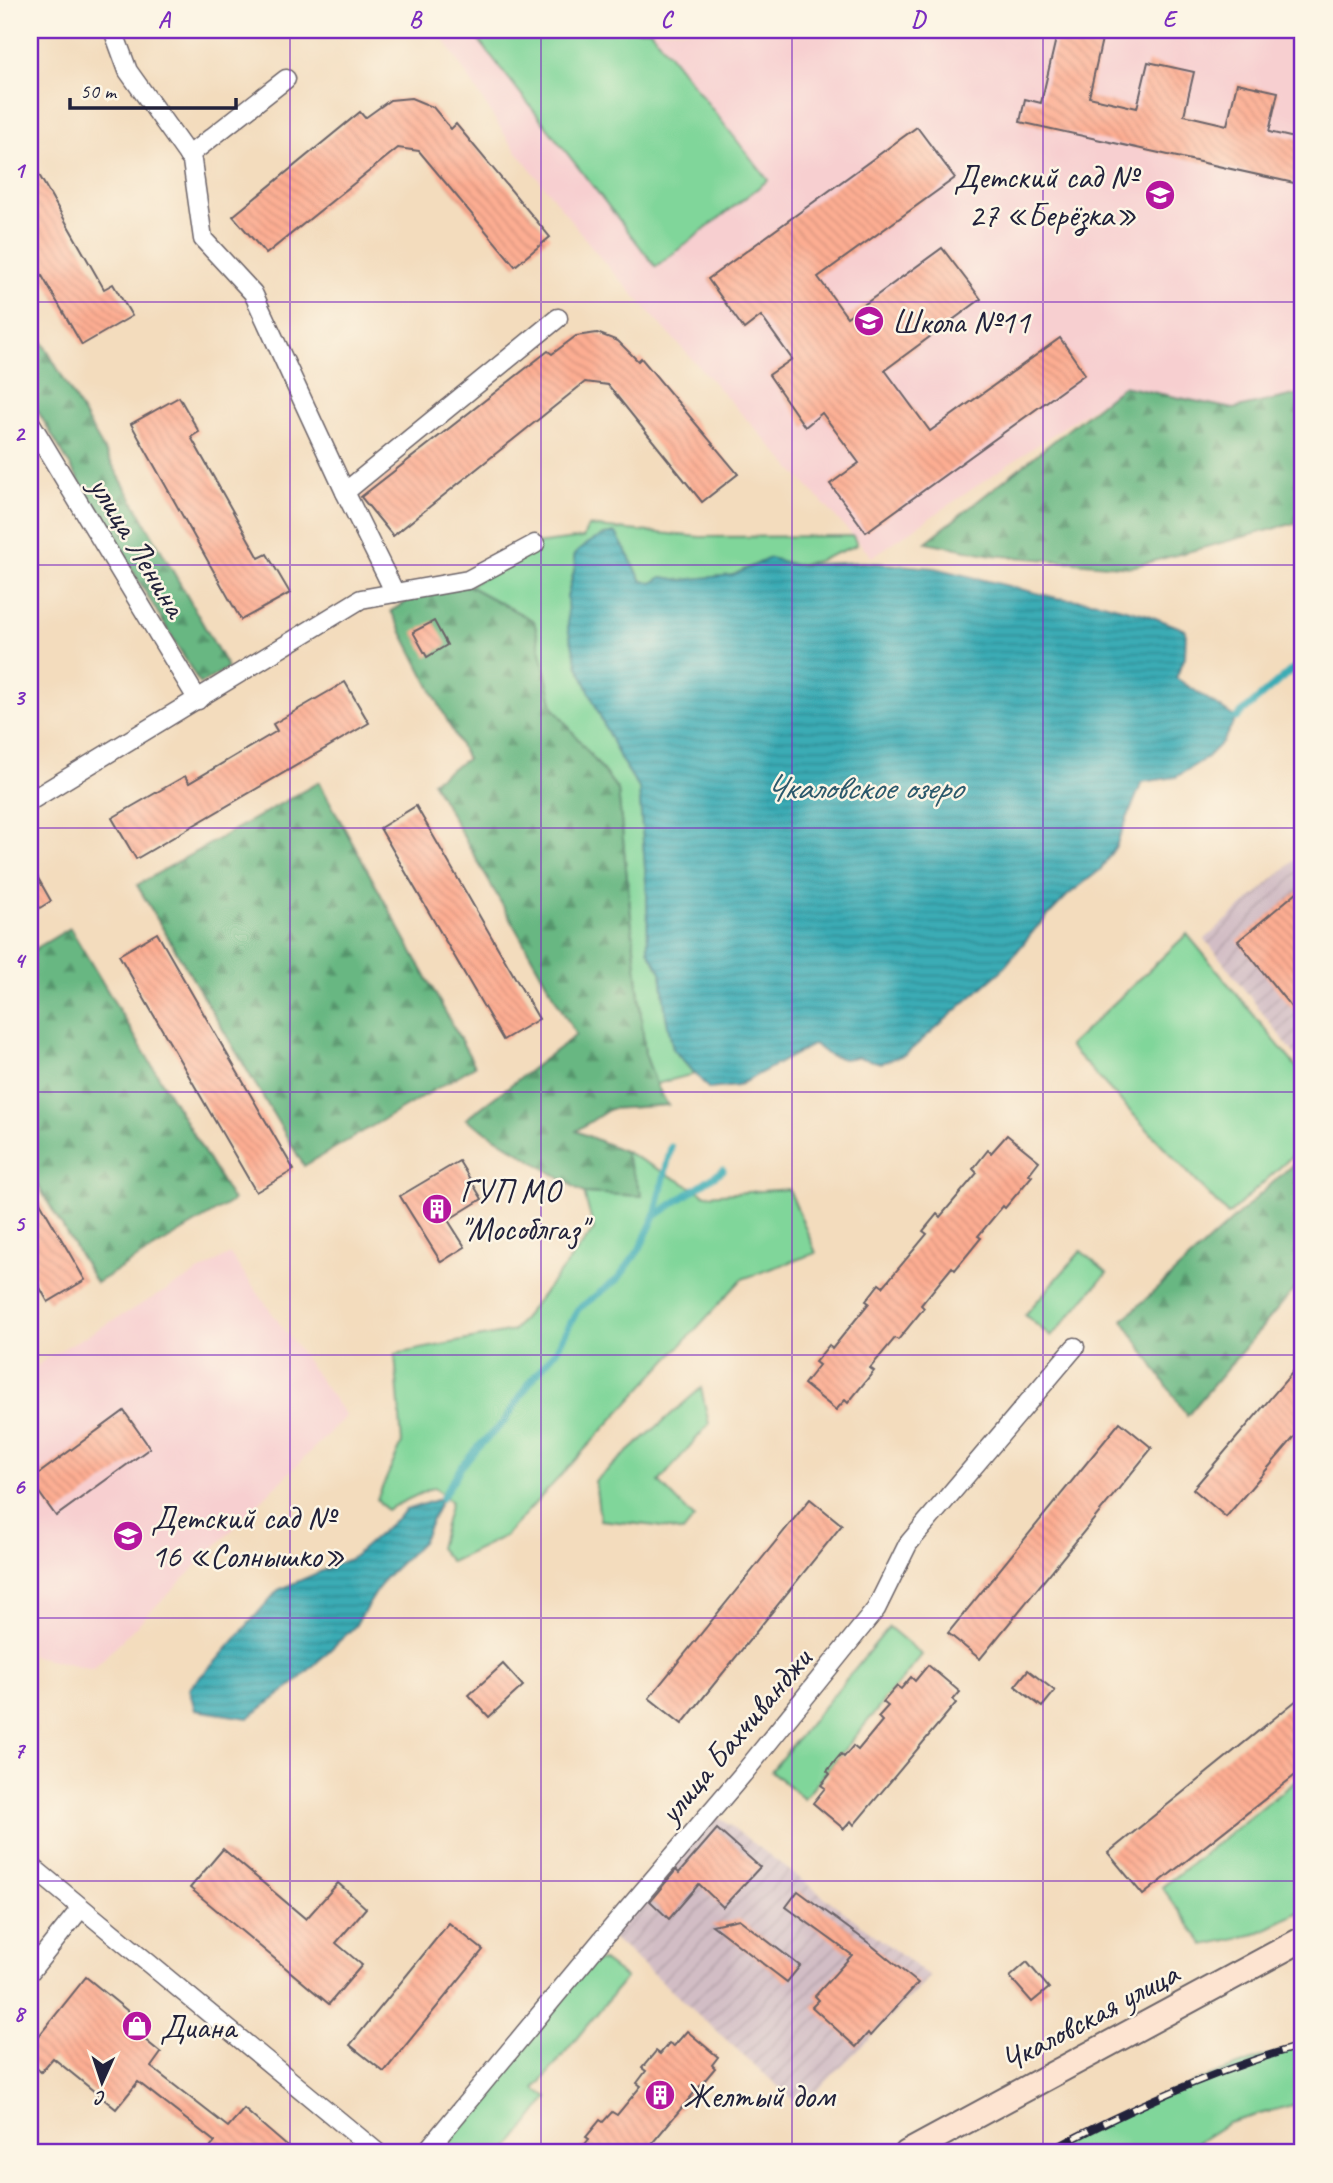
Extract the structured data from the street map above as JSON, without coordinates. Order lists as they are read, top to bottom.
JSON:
{
  "streets": {
    "main road": ["Чкаловская улица"],
    "street": ["улица Ленина", "улица Бахчиванджи"]
  },
  "water": ["Чкаловское озеро"],
  "places": {
    "school or university": ["Детский сад № 27 «Берёзка»", "Школа №11", "Детский сад № 16 «Солнышко»"],
    "building": ["ГУП МО \"Мособлгаз\"", "Желтый дом"],
    "shop": ["Диана"]
  },
  "scale_bar": "50 m",
  "north": "bottom",
  "grid": {
    "columns": [
      "A",
      "B",
      "C",
      "D",
      "E"
    ],
    "rows": [
      "1",
      "2",
      "3",
      "4",
      "5",
      "6",
      "7",
      "8"
    ]
  }
}
